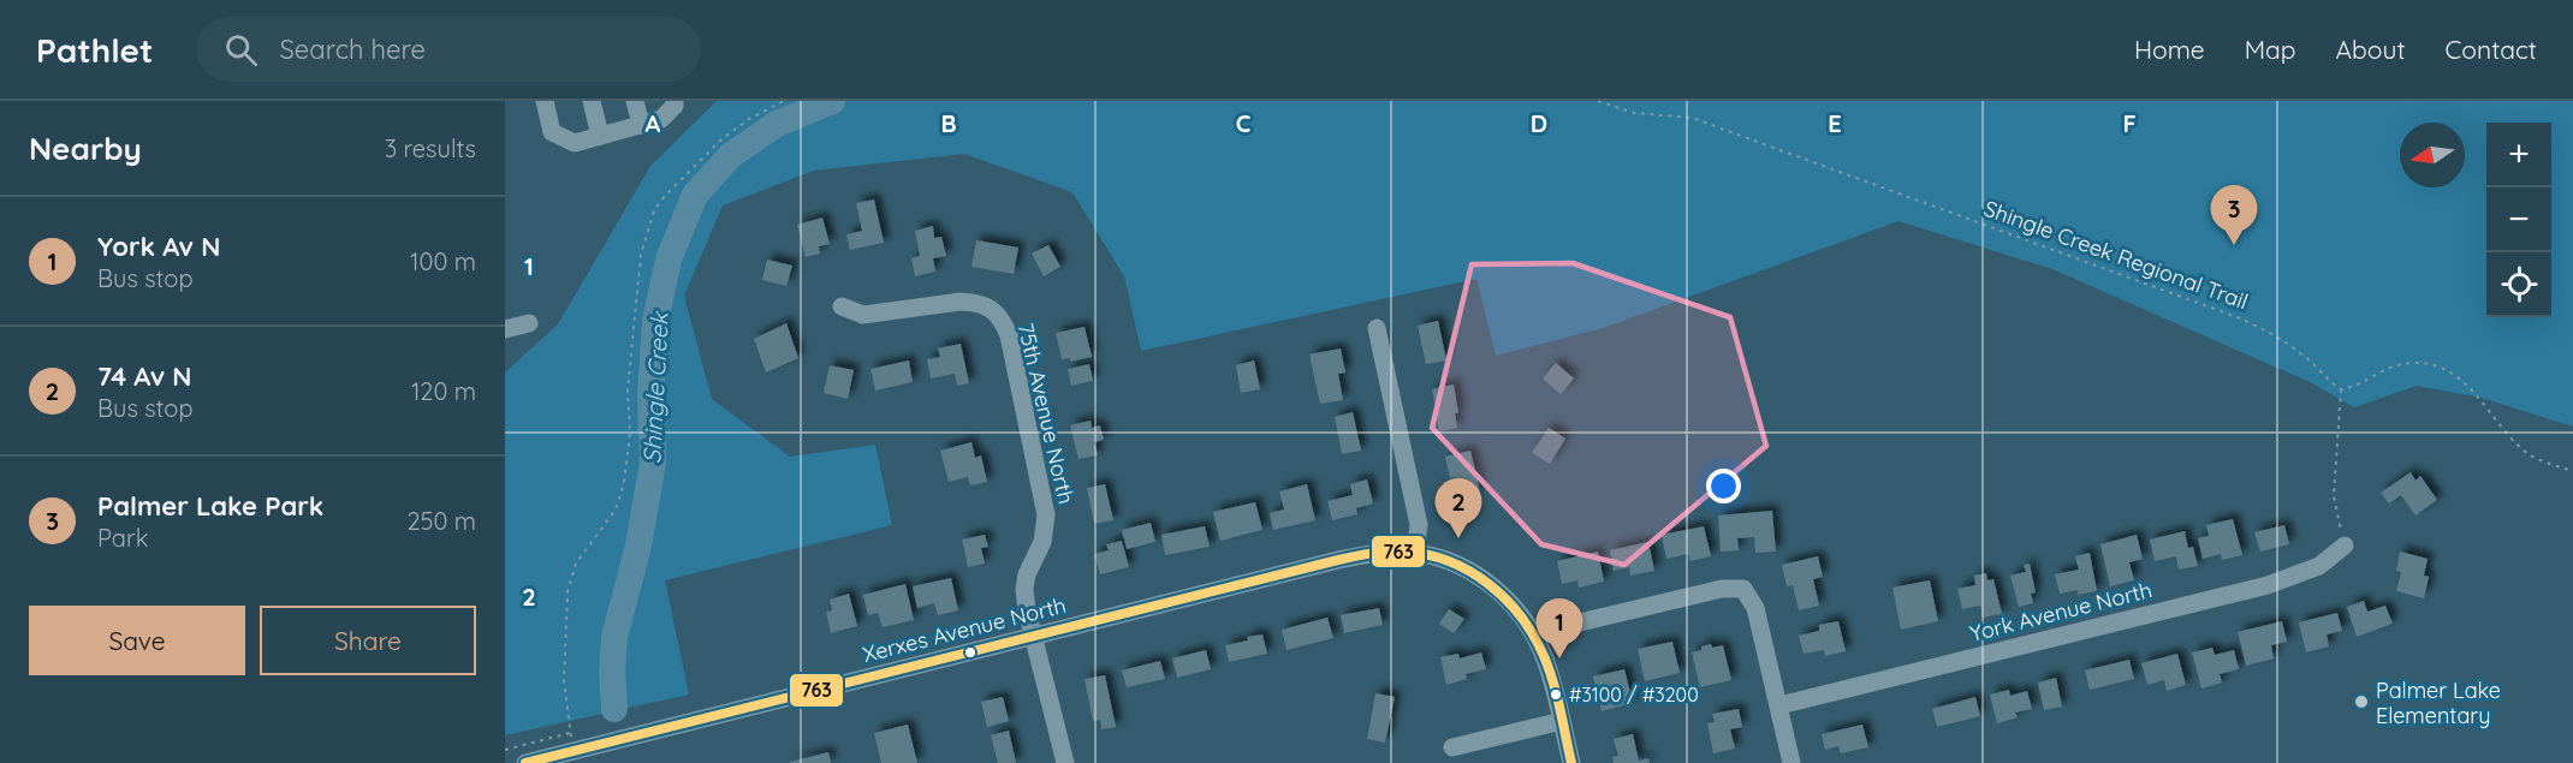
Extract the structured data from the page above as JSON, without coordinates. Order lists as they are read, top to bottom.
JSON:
{
  "streets": {
    "street": ["75th Avenue North", "York Avenue North", "Xerxes Avenue North"],
    "path": ["Shingle Creek Regional Trail"]
  },
  "crossings": [
    ["75th Avenue North", "Xerxes Avenue North"]
  ],
  "water": ["Shingle Creek"],
  "places": ["#3100 / #3200", "Palmer Lake Elementary"],
  "lines": ["transit line 763"],
  "north": "left",
  "page": {
    "header": "Pathlet",
    "search": "Search here",
    "nav": [
      "Home",
      "Map",
      "About",
      "Contact"
    ],
    "heading": ["Nearby", "3 results"],
    "map_buttons": ["+", "−"],
    "pins": ["3", "2", "1"],
    "list": [
      {
        "mark": "1",
        "name": "York Av N",
        "note": "Bus stop",
        "value": "100 m"
      },
      {
        "mark": "2",
        "name": "74 Av N",
        "note": "Bus stop",
        "value": "120 m"
      },
      {
        "mark": "3",
        "name": "Palmer Lake Park",
        "note": "Park",
        "value": "250 m"
      }
    ],
    "buttons": ["Save", "Share"]
  },
  "grid": {
    "columns": [
      "A",
      "B",
      "C",
      "D",
      "E",
      "F"
    ],
    "rows": ["1", "2"]
  }
}
